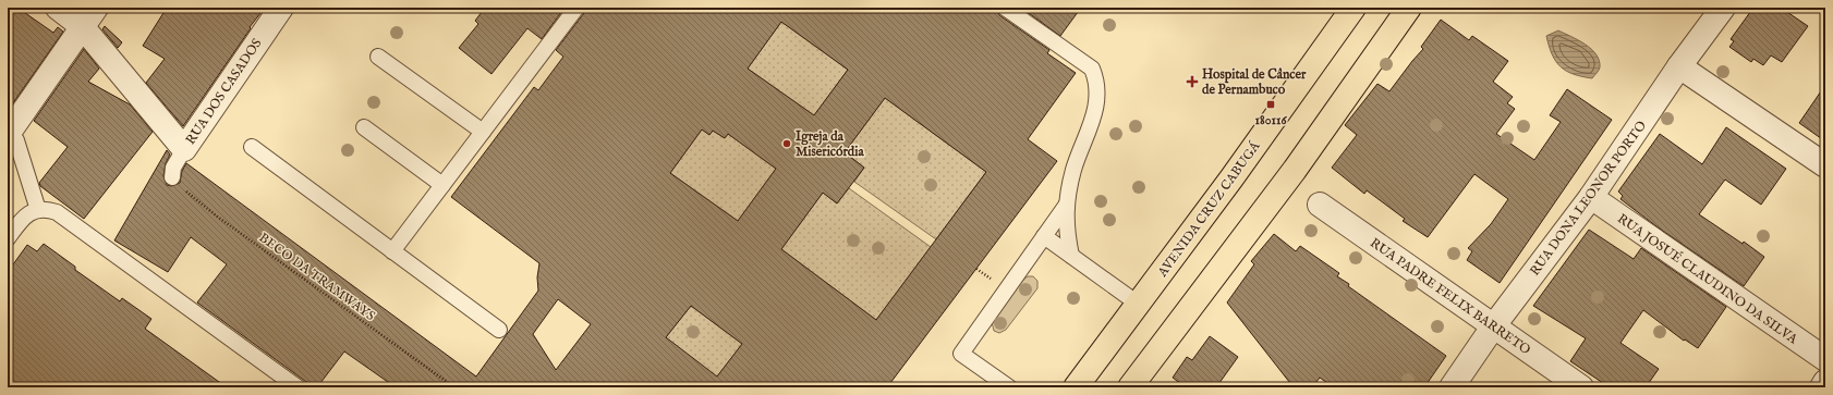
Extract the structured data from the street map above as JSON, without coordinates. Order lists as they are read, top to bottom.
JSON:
{
  "streets": {
    "main road": ["AVENIDA CRUZ CABUGÁ"],
    "street": [
      "RUA DOS CASADOS",
      "RUA DONA LEONOR PORTO",
      "RUA JOSUÉ CLAUDINO DA SILVA",
      "RUA PADRE FELIX BARRETO"
    ],
    "path": ["BECO DA TRAMWAYS"]
  },
  "crossings": [
    ["RUA DOS CASADOS", "BECO DA TRAMWAYS"],
    ["RUA DONA LEONOR PORTO", "RUA JOSUÉ CLAUDINO DA SILVA"],
    ["RUA DONA LEONOR PORTO", "RUA PADRE FELIX BARRETO"]
  ],
  "places": {
    "health": ["Hospital de Câncer de Pernambuco"],
    "transit": ["180116"],
    "other": ["Igreja da Misericórdia"]
  }
}
